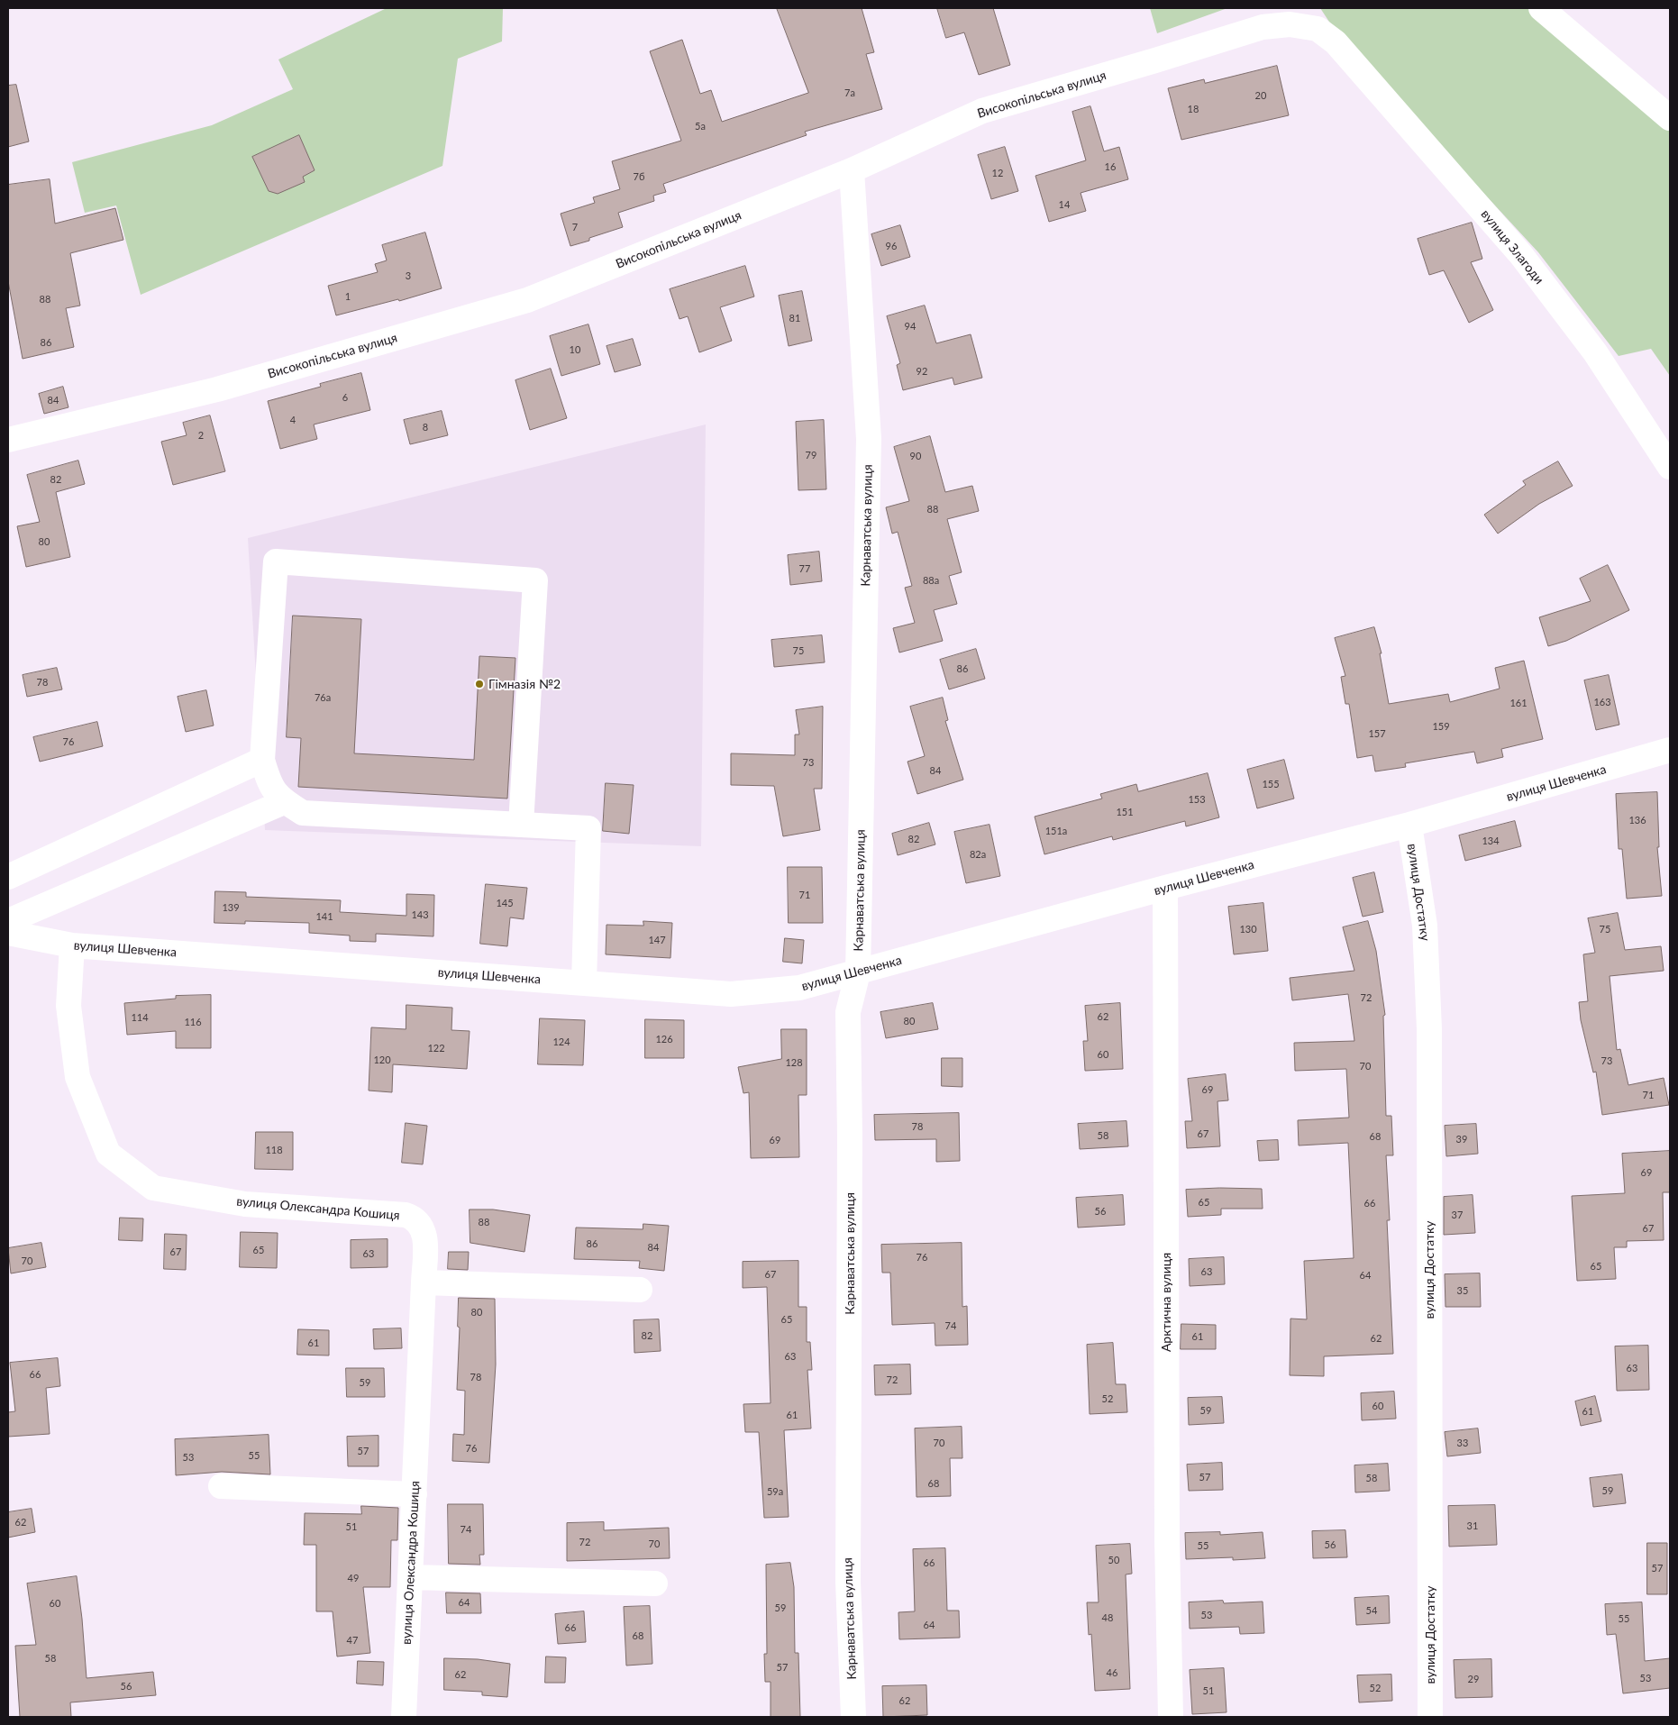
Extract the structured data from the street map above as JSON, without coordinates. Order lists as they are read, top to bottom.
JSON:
{
  "streets": {
    "street": [
      "Високопільська вулиця",
      "вулиця Злагоди",
      "Карнаватська вулиця",
      "вулиця Шевченка",
      "вулиця Достатку",
      "вулиця Олександра Кошиця",
      "Арктична вулиця"
    ]
  },
  "crossings": [
    ["Високопільська вулиця", "вулиця Злагоди"],
    ["Високопільська вулиця", "Карнаватська вулиця"],
    ["Карнаватська вулиця", "вулиця Шевченка"],
    ["вулиця Шевченка", "вулиця Достатку"],
    ["вулиця Шевченка", "вулиця Олександра Кошиця"],
    ["вулиця Шевченка", "Арктична вулиця"]
  ],
  "places": ["Гімназія №2"],
  "house_numbers": [
    "7а",
    "20",
    "18",
    "5а",
    "16",
    "12",
    "7б",
    "14",
    "7",
    "96",
    "3",
    "1",
    "88",
    "81",
    "94",
    "86",
    "10",
    "92",
    "6",
    "84",
    "4",
    "8",
    "2",
    "79",
    "90",
    "82",
    "88",
    "80",
    "77",
    "88а",
    "75",
    "86",
    "78",
    "76а",
    "163",
    "161",
    "159",
    "157",
    "76",
    "73",
    "84",
    "155",
    "153",
    "151",
    "136",
    "151а",
    "82",
    "134",
    "82а",
    "71",
    "145",
    "139",
    "143",
    "141",
    "130",
    "75",
    "147",
    "72",
    "62",
    "114",
    "80",
    "116",
    "126",
    "124",
    "122",
    "60",
    "120",
    "73",
    "128",
    "70",
    "69",
    "71",
    "78",
    "67",
    "58",
    "68",
    "39",
    "69",
    "118",
    "69",
    "65",
    "66",
    "56",
    "37",
    "88",
    "67",
    "86",
    "84",
    "65",
    "67",
    "63",
    "76",
    "70",
    "65",
    "63",
    "67",
    "64",
    "35",
    "80",
    "65",
    "74",
    "82",
    "61",
    "62",
    "61",
    "63",
    "63",
    "66",
    "78",
    "72",
    "59",
    "52",
    "60",
    "59",
    "61",
    "61",
    "70",
    "33",
    "76",
    "57",
    "55",
    "53",
    "57",
    "58",
    "68",
    "59",
    "59а",
    "62",
    "31",
    "51",
    "74",
    "72",
    "70",
    "56",
    "55",
    "50",
    "66",
    "57",
    "49",
    "64",
    "60",
    "59",
    "54",
    "53",
    "48",
    "55",
    "64",
    "66",
    "68",
    "47",
    "58",
    "57",
    "46",
    "62",
    "53",
    "29",
    "56",
    "52",
    "51",
    "62"
  ]
}
